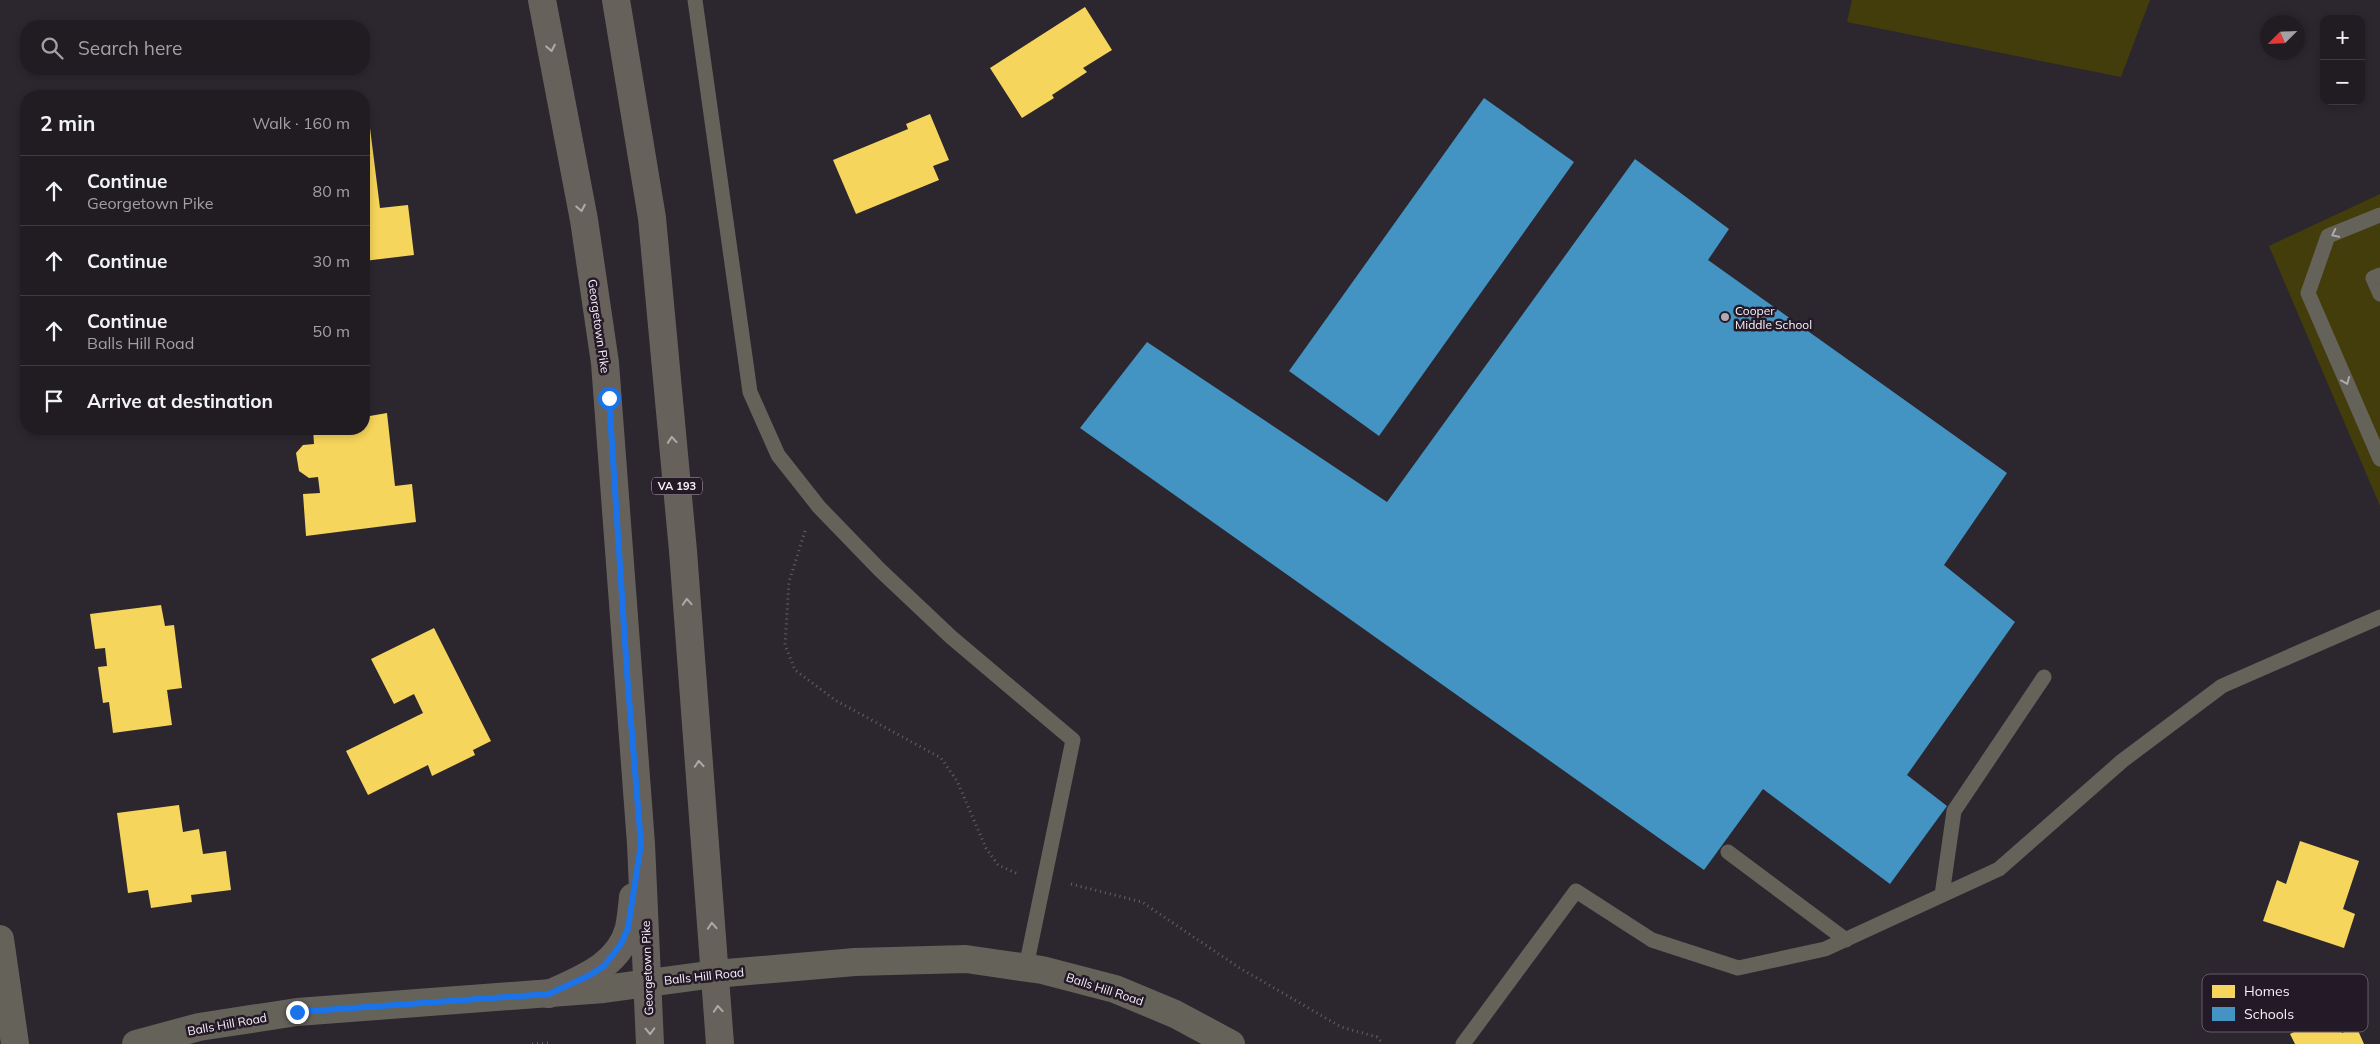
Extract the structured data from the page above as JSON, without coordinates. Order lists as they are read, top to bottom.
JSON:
{
  "streets": {
    "main road": ["Georgetown Pike", "VA 193"],
    "street": ["Balls Hill Road"]
  },
  "crossings": [
    ["Georgetown Pike", "Balls Hill Road"],
    ["VA 193", "Balls Hill Road"]
  ],
  "places": ["Cooper Middle School"],
  "legend": ["Homes", "Schools"],
  "north": "bottom left",
  "page": {
    "map_buttons": ["+", "−"],
    "search": "Search here",
    "heading": ["2 min", "Walk · 160 m"],
    "list": [
      ["Continue", "Georgetown Pike", "80 m"],
      ["Continue", "30 m"],
      ["Continue", "Balls Hill Road", "50 m"],
      "Arrive at destination"
    ]
  }
}
